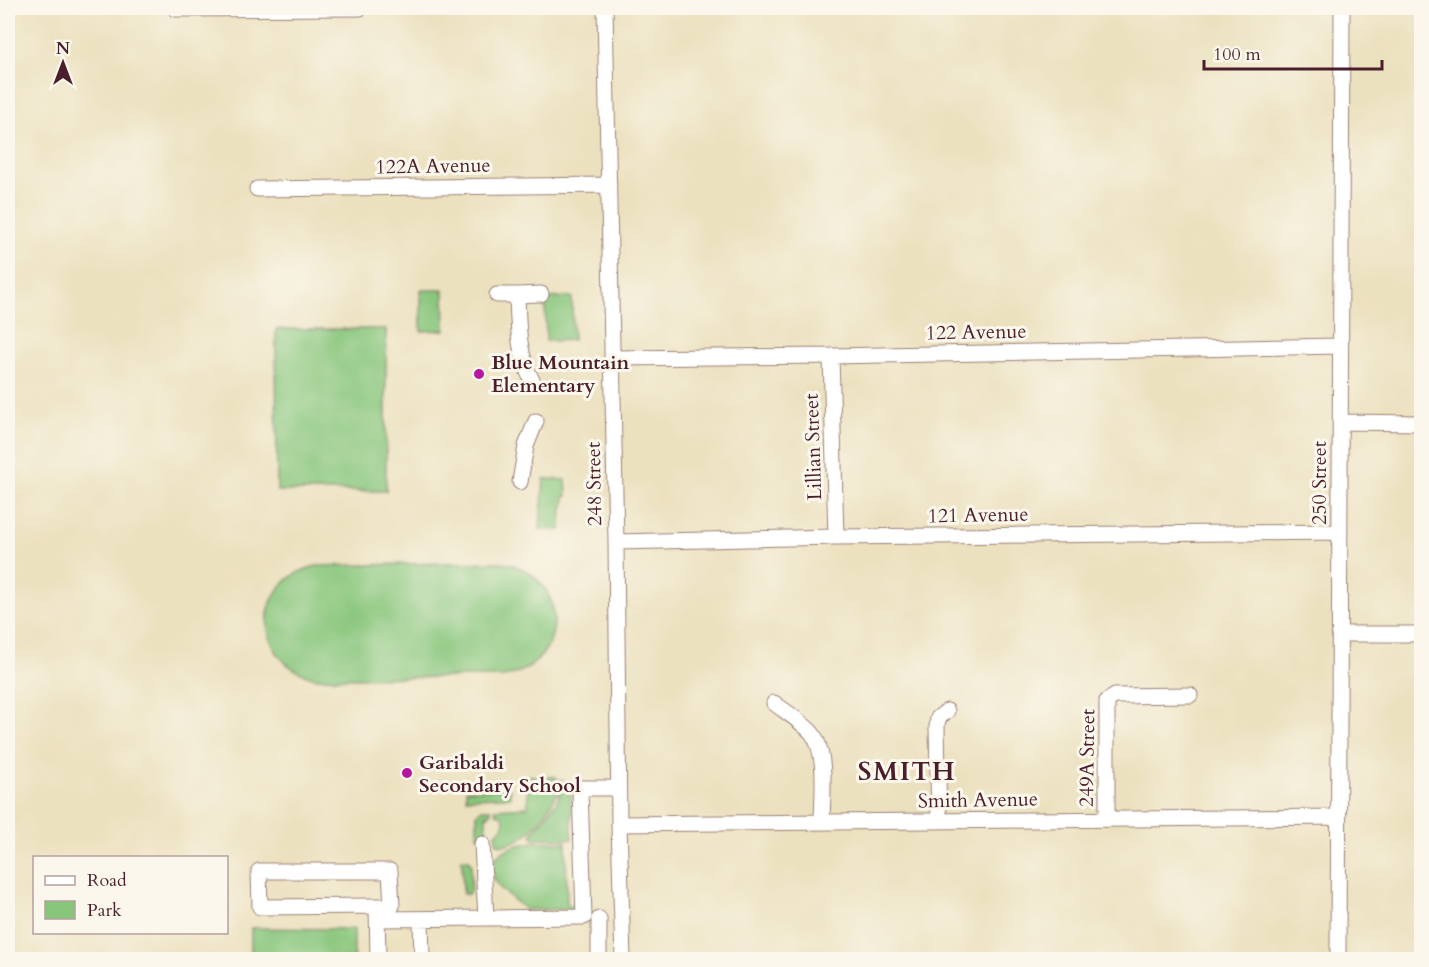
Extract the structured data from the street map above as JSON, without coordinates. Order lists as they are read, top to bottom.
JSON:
{
  "streets": {
    "street": [
      "122A Avenue",
      "122 Avenue",
      "Lillian Street",
      "250 Street",
      "248 Street",
      "121 Avenue",
      "249A Street",
      "Smith Avenue"
    ]
  },
  "crossings": [
    ["122A Avenue", "248 Street"],
    ["122 Avenue", "Lillian Street"],
    ["122 Avenue", "250 Street"],
    ["122 Avenue", "248 Street"],
    ["Lillian Street", "121 Avenue"],
    ["250 Street", "121 Avenue"],
    ["250 Street", "Smith Avenue"],
    ["248 Street", "121 Avenue"],
    ["248 Street", "Smith Avenue"],
    ["249A Street", "Smith Avenue"]
  ],
  "districts": ["SMITH"],
  "places": ["Blue Mountain Elementary", "Garibaldi Secondary School"],
  "legend": ["Road", "Park"],
  "scale_bar": "100 m",
  "north": "top"
}
